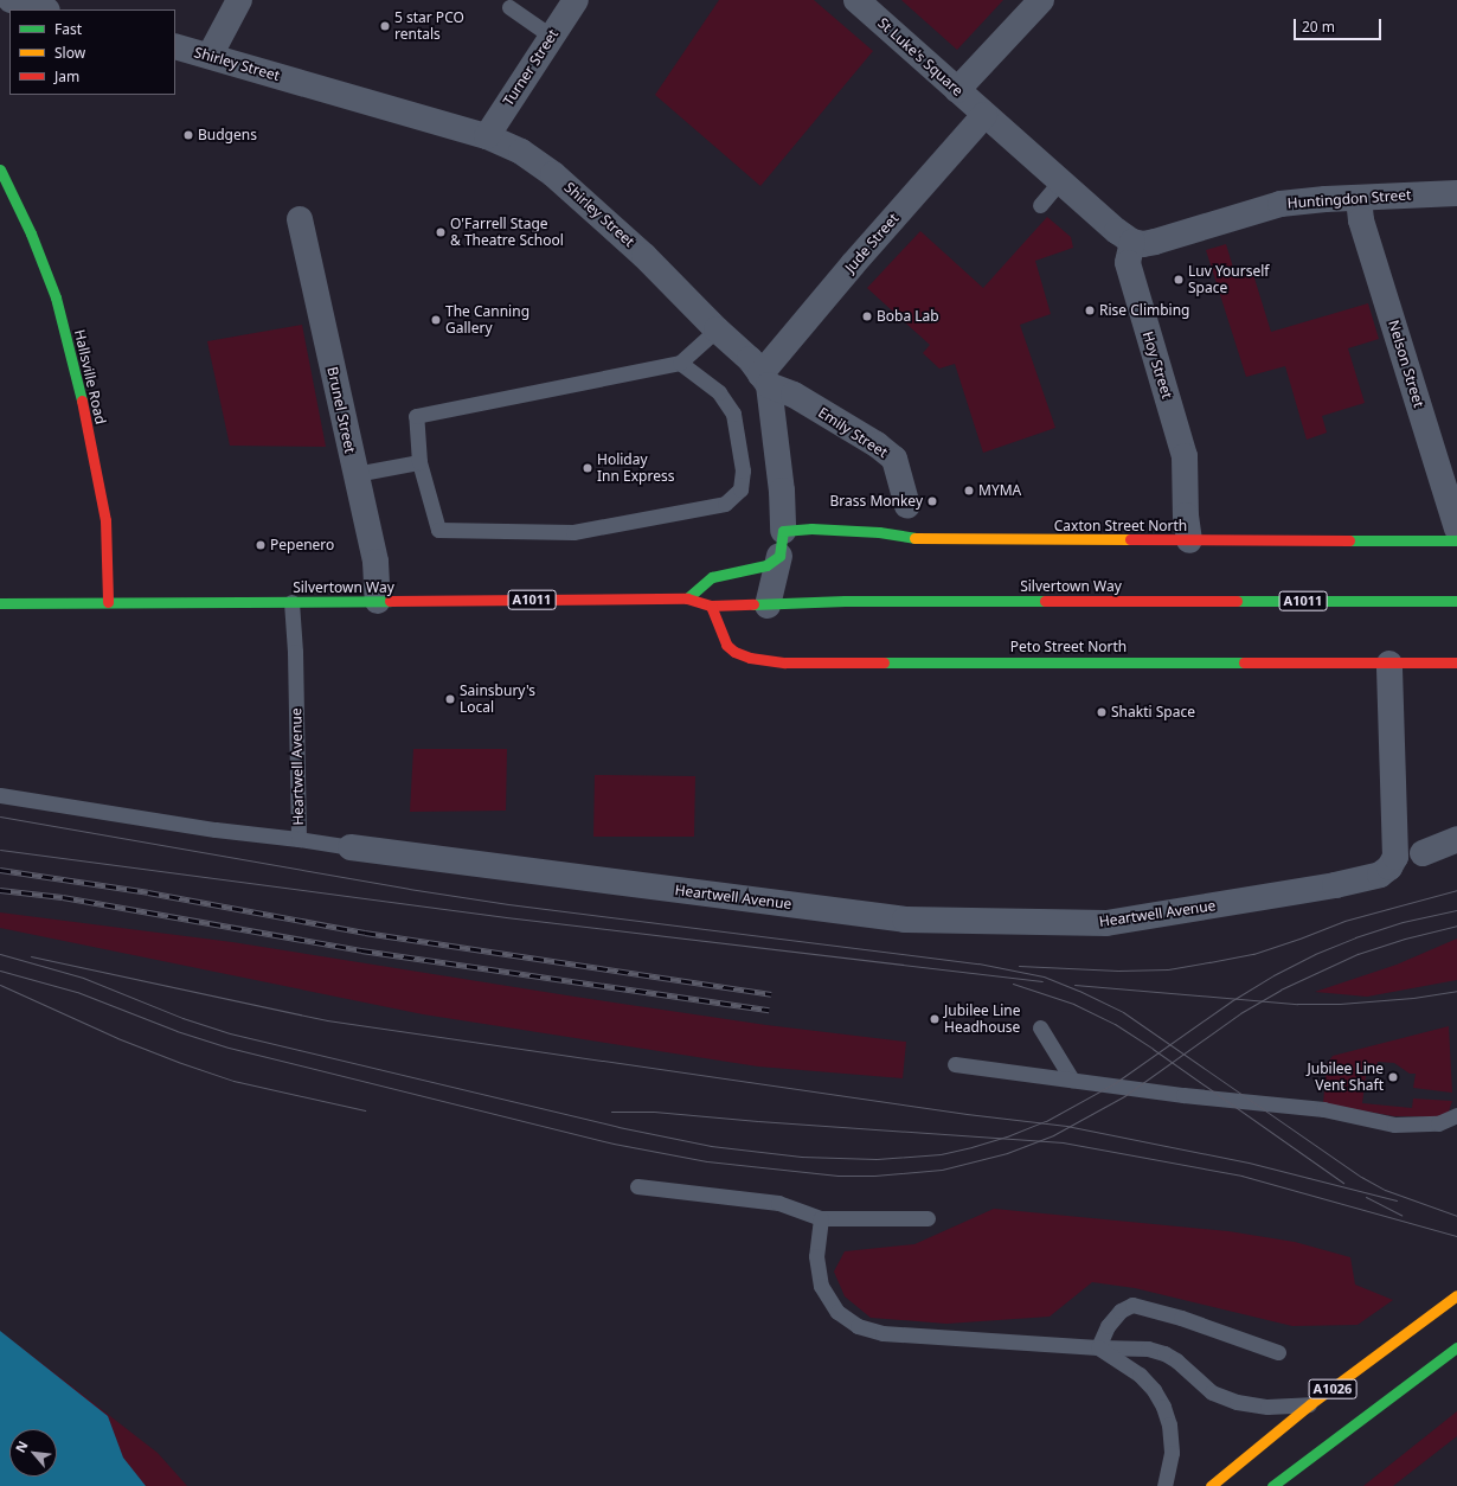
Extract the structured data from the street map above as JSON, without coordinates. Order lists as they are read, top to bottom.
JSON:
{
  "streets": {
    "main road": [
      "Hallsville Road",
      "Caxton Street North",
      "Silvertown Way",
      "A1011",
      "Peto Street North",
      "A1026"
    ],
    "street": [
      "St Luke's Square",
      "Shirley Street",
      "Turner Street",
      "Huntingdon Street",
      "Jude Street",
      "Nelson Street",
      "Hoy Street",
      "Brunel Street",
      "Emily Street",
      "Heartwell Avenue"
    ]
  },
  "crossings": [
    ["St Luke's Square", "Jude Street"],
    ["Shirley Street", "Turner Street"],
    ["Shirley Street", "Jude Street"],
    ["Shirley Street", "Emily Street"],
    ["Huntingdon Street", "Nelson Street"],
    ["Huntingdon Street", "Hoy Street"],
    ["Jude Street", "Emily Street"],
    ["Hoy Street", "Caxton Street North"],
    ["Hallsville Road", "Silvertown Way"],
    ["Brunel Street", "Silvertown Way"],
    ["Silvertown Way", "Peto Street North"],
    ["Silvertown Way", "Heartwell Avenue"]
  ],
  "places": [
    "5 star PCO rentals",
    "Budgens",
    "O'Farrell Stage & Theatre School",
    "Luv Yourself Space",
    "Rise Climbing",
    "Boba Lab",
    "The Canning Gallery",
    "Holiday Inn Express",
    "MYMA",
    "Brass Monkey",
    "Pepenero",
    "Sainsbury's Local",
    "Shakti Space",
    "Jubilee Line Headhouse",
    "Jubilee Line Vent Shaft"
  ],
  "legend": ["Fast", "Slow", "Jam"],
  "scale_bar": "20 m",
  "north": "top left"
}
